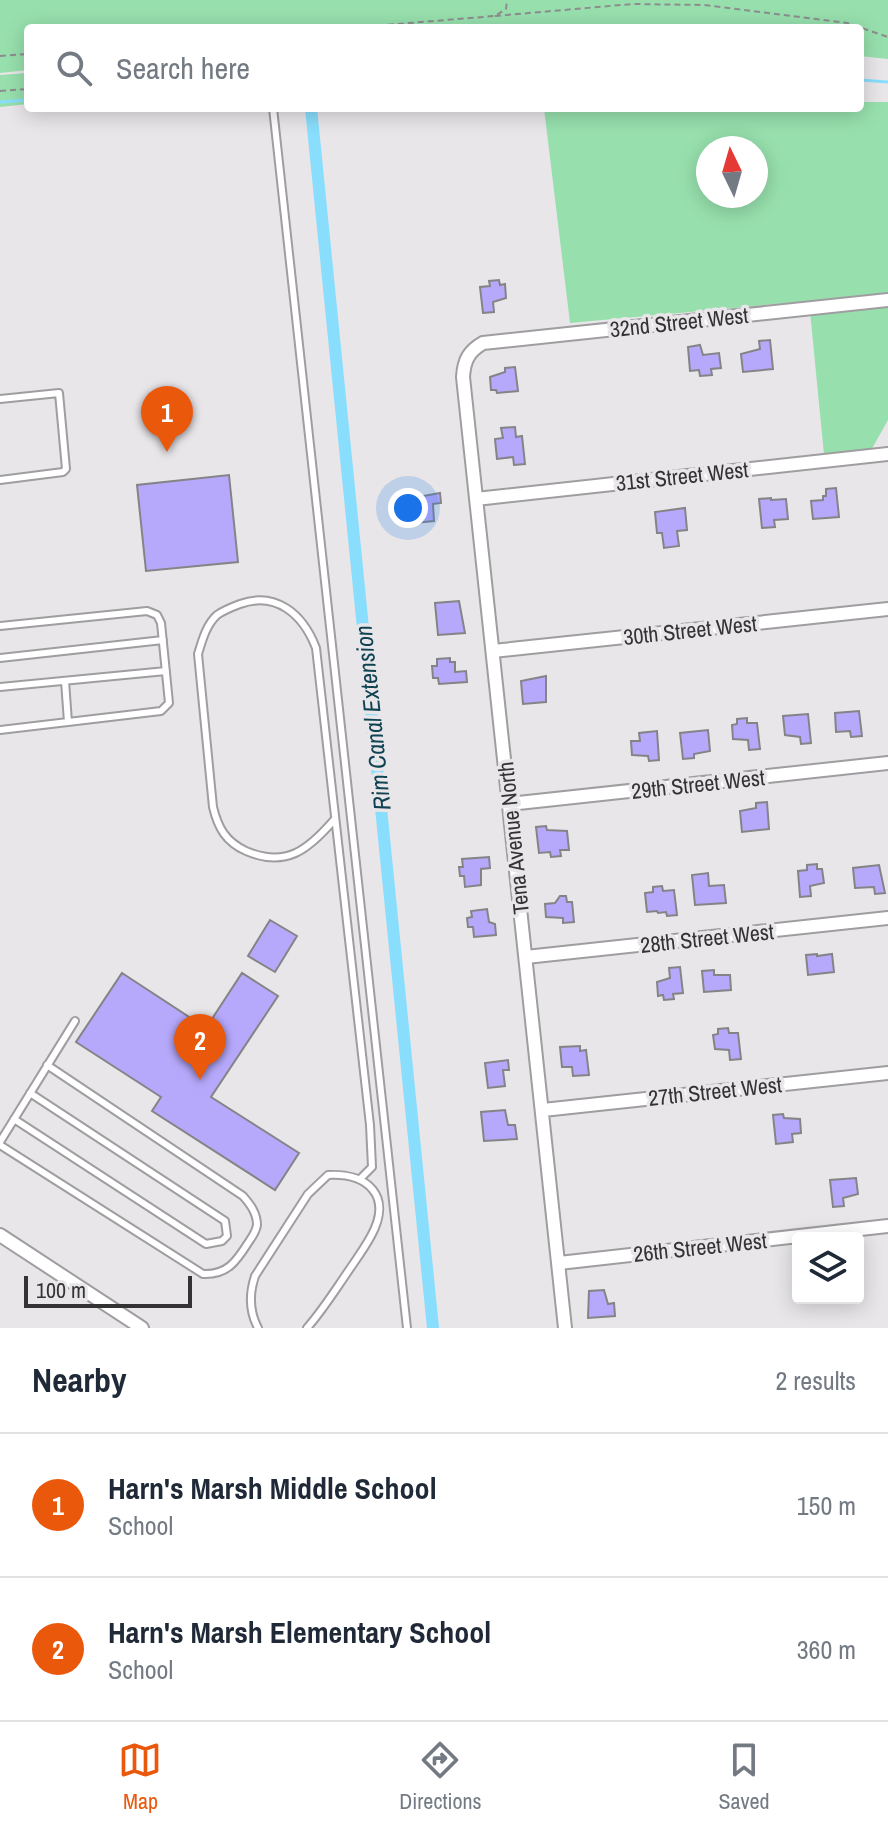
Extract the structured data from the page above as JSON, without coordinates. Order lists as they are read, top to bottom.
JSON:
{
  "streets": {
    "street": [
      "32nd Street West",
      "31st Street West",
      "30th Street West",
      "29th Street West",
      "Tena Avenue North",
      "28th Street West",
      "27th Street West",
      "26th Street West"
    ]
  },
  "crossings": [
    ["32nd Street West", "Tena Avenue North"],
    ["31st Street West", "Tena Avenue North"],
    ["30th Street West", "Tena Avenue North"],
    ["29th Street West", "Tena Avenue North"],
    ["Tena Avenue North", "28th Street West"],
    ["Tena Avenue North", "27th Street West"],
    ["Tena Avenue North", "26th Street West"]
  ],
  "water": ["Rim Canal Extension"],
  "scale_bar": "100 m",
  "north": "top",
  "page": {
    "search": "Search here",
    "pins": ["1", "2"],
    "scale": "100 m",
    "heading": ["Nearby", "2 results"],
    "list": [
      {
        "mark": "1",
        "name": "Harn's Marsh Middle School",
        "note": "School",
        "value": "150 m"
      },
      {
        "mark": "2",
        "name": "Harn's Marsh Elementary School",
        "note": "School",
        "value": "360 m"
      }
    ],
    "nav": ["Map", "Directions", "Saved"]
  }
}
